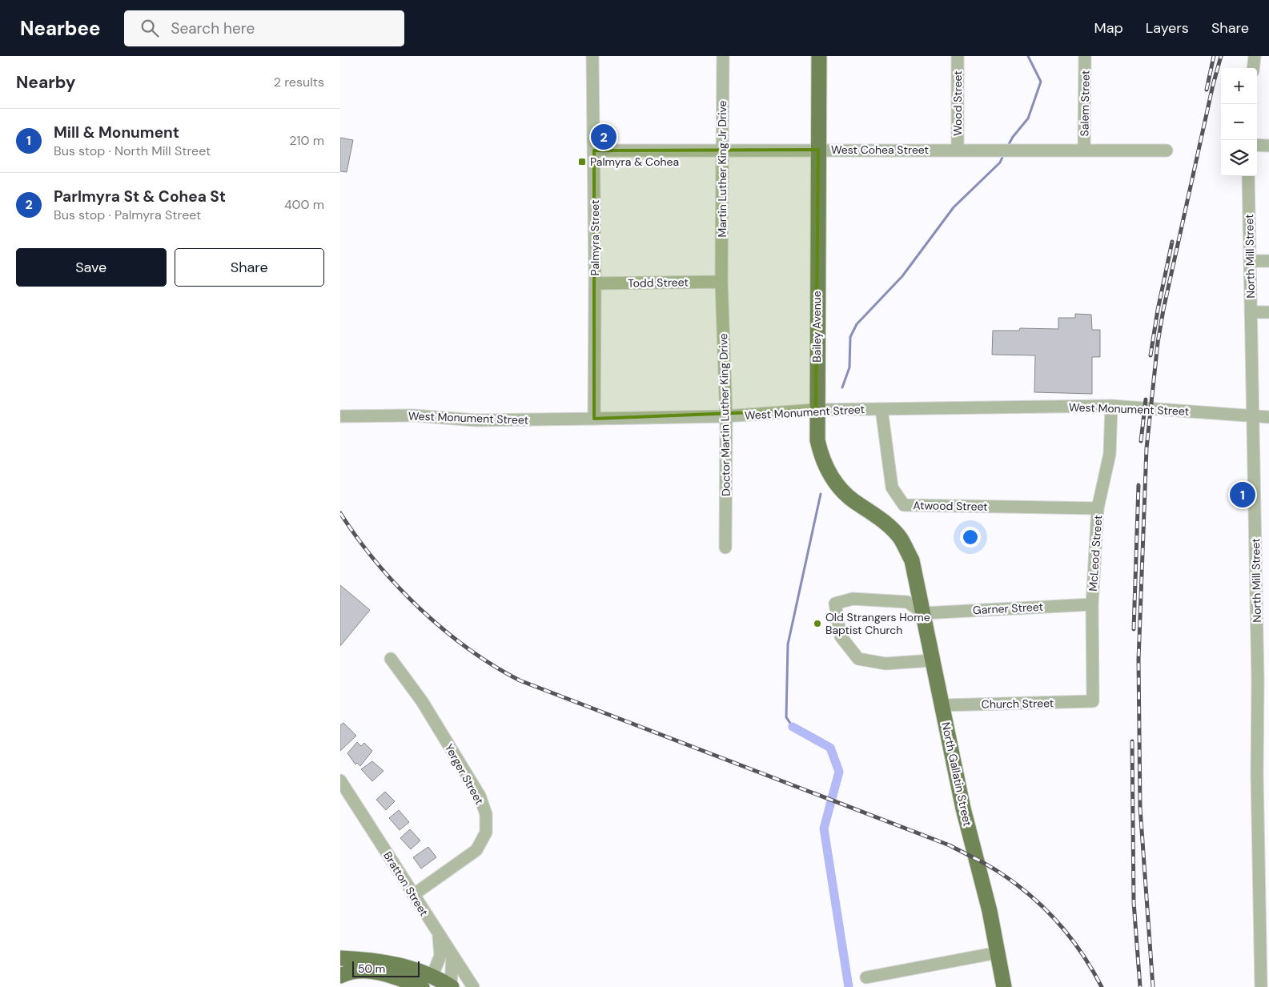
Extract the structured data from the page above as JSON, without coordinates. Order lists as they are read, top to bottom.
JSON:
{
  "streets": {
    "main road": ["Bailey Avenue", "North Gallatin Street"],
    "street": [
      "Wood Street",
      "Salem Street",
      "West Cohea Street",
      "Martin Luther King Jr Drive",
      "Palmyra Street",
      "North Mill Street",
      "Todd Street",
      "West Monument Street",
      "Doctor Martin Luther King Drive",
      "Atwood Street",
      "McLeod Street",
      "Garner Street",
      "Church Street",
      "Yerger Street",
      "Bratton Street"
    ]
  },
  "crossings": [
    ["Wood Street", "West Cohea Street"],
    ["Salem Street", "West Cohea Street"],
    ["West Cohea Street", "Martin Luther King Jr Drive"],
    ["West Cohea Street", "Palmyra Street"],
    ["West Cohea Street", "Bailey Avenue"],
    ["Martin Luther King Jr Drive", "Todd Street"],
    ["Martin Luther King Jr Drive", "Doctor Martin Luther King Drive"],
    ["Palmyra Street", "Todd Street"],
    ["Palmyra Street", "West Monument Street"],
    ["North Mill Street", "West Monument Street"],
    ["Todd Street", "Doctor Martin Luther King Drive"],
    ["Bailey Avenue", "West Monument Street"],
    ["Bailey Avenue", "North Gallatin Street"],
    ["West Monument Street", "Doctor Martin Luther King Drive"],
    ["West Monument Street", "Atwood Street"],
    ["West Monument Street", "McLeod Street"],
    ["Atwood Street", "McLeod Street"],
    ["McLeod Street", "Garner Street"],
    ["McLeod Street", "Church Street"],
    ["Garner Street", "North Gallatin Street"],
    ["Church Street", "North Gallatin Street"],
    ["Yerger Street", "Bratton Street"]
  ],
  "places": {
    "transit": ["Palmyra & Cohea"],
    "other": ["Old Strangers Home Baptist Church"]
  },
  "scale_bar": "50 m",
  "page": {
    "header": "Nearbee",
    "search": "Search here",
    "nav": ["Map", "Layers", "Share"],
    "heading": ["Nearby", "2 results"],
    "map_buttons": ["+", "−"],
    "list": [
      {
        "mark": "1",
        "name": "Mill & Monument",
        "note": "Bus stop · North Mill Street",
        "value": "210 m"
      },
      {
        "mark": "2",
        "name": "Parlmyra St & Cohea St",
        "note": "Bus stop · Palmyra Street",
        "value": "400 m"
      }
    ],
    "pins": ["2", "1"],
    "buttons": ["Save", "Share"],
    "scale": "50 m"
  }
}
